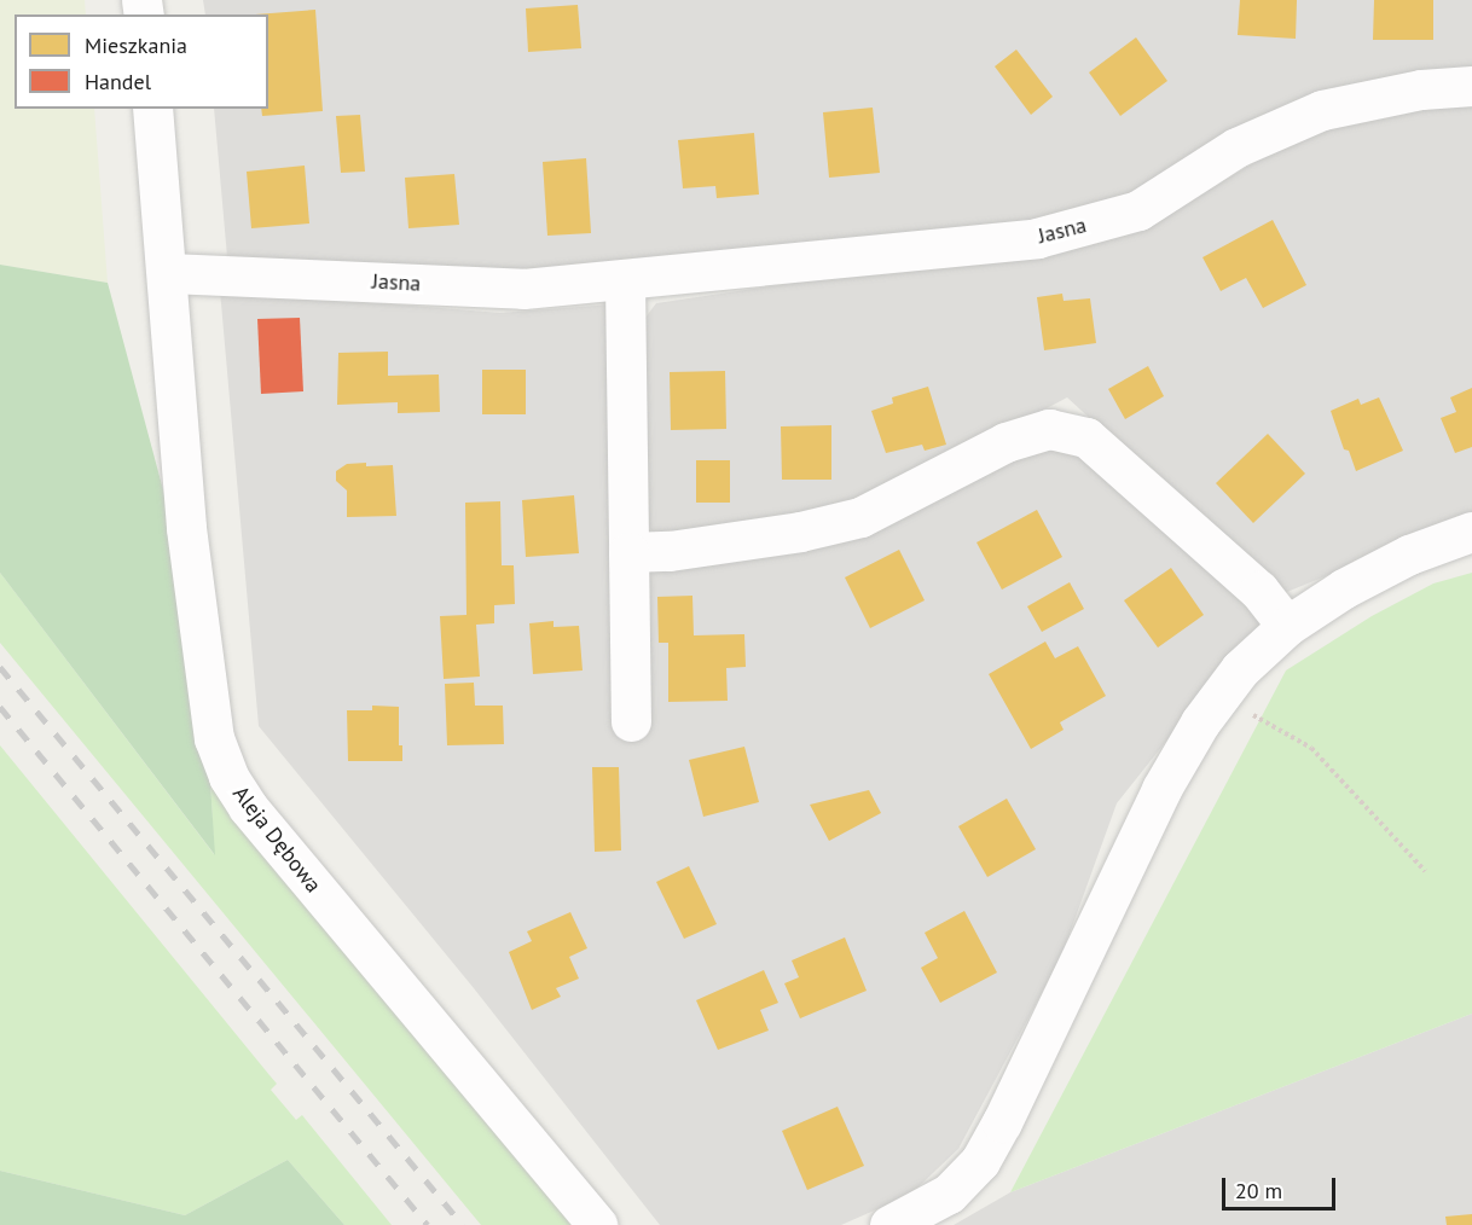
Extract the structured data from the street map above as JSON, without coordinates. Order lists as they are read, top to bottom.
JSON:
{
  "streets": {
    "street": ["Jasna", "Aleja Dębowa"]
  },
  "crossings": [
    ["Jasna", "Aleja Dębowa"]
  ],
  "legend": ["Mieszkania", "Handel"],
  "scale_bar": "20 m"
}
